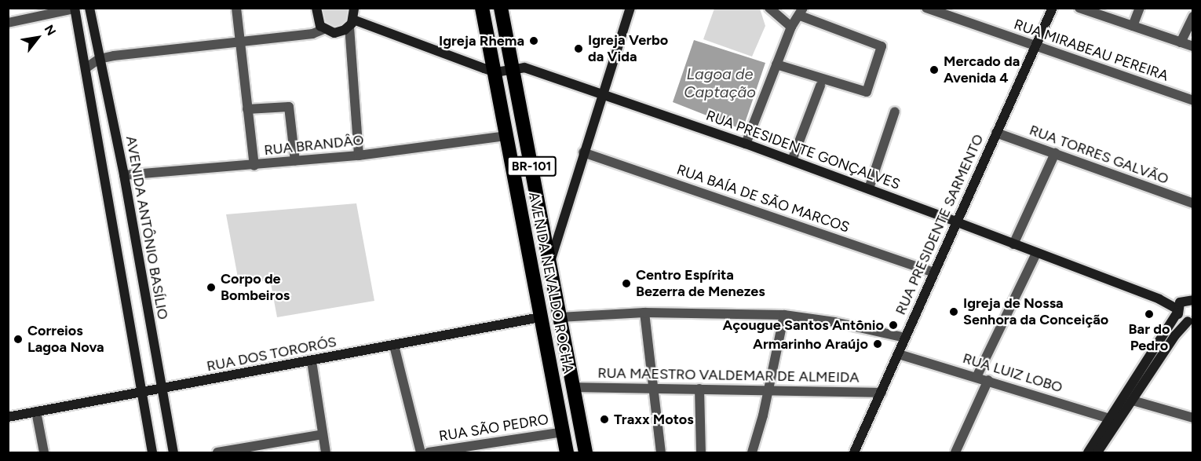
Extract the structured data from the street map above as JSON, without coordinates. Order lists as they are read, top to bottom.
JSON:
{
  "streets": {
    "highway": ["BR-101", "AVENIDA NEVALDO ROCHA"],
    "street": [
      "RUA MIRABEAU PEREIRA",
      "RUA BRANDÂO",
      "RUA PRESIDENTE GONÇALVES",
      "RUA TORRES GALVÃO",
      "RUA BAÍA DE SÃO MARCOS",
      "RUA PRESIDENTE SARMENTO",
      "AVENIDA ANTÔNIO BASÍLIO",
      "RUA DOS TORORÓS",
      "RUA LUIZ LOBO",
      "RUA MAESTRO VALDEMAR DE ALMEIDA",
      "RUA SÃO PEDRO"
    ]
  },
  "crossings": [
    ["RUA MIRABEAU PEREIRA", "RUA PRESIDENTE SARMENTO"],
    ["RUA BRANDÂO", "AVENIDA ANTÔNIO BASÍLIO"],
    ["RUA BRANDÂO", "AVENIDA NEVALDO ROCHA"],
    ["RUA PRESIDENTE GONÇALVES", "RUA PRESIDENTE SARMENTO"],
    ["RUA PRESIDENTE GONÇALVES", "AVENIDA NEVALDO ROCHA"],
    ["RUA TORRES GALVÃO", "RUA PRESIDENTE SARMENTO"],
    ["RUA BAÍA DE SÃO MARCOS", "RUA PRESIDENTE SARMENTO"],
    ["RUA PRESIDENTE SARMENTO", "RUA LUIZ LOBO"],
    ["RUA PRESIDENTE SARMENTO", "RUA MAESTRO VALDEMAR DE ALMEIDA"],
    ["AVENIDA ANTÔNIO BASÍLIO", "RUA DOS TORORÓS"],
    ["AVENIDA NEVALDO ROCHA", "RUA DOS TORORÓS"],
    ["AVENIDA NEVALDO ROCHA", "RUA MAESTRO VALDEMAR DE ALMEIDA"],
    ["AVENIDA NEVALDO ROCHA", "RUA SÃO PEDRO"]
  ],
  "water": ["Lagoa de Captação"],
  "places": [
    "Igreja Rhema",
    "Igreja Verbo da Vida",
    "Mercado da Avenida 4",
    "Centro Espírita Bezerra de Menezes",
    "Corpo de Bombeiros",
    "Igreja de Nossa Senhora da Conceição",
    "Bar do Pedro",
    "Açougue Santos Antônio",
    "Correios Lagoa Nova",
    "Armarinho Araújo",
    "Traxx Motos"
  ],
  "north": "top right"
}
